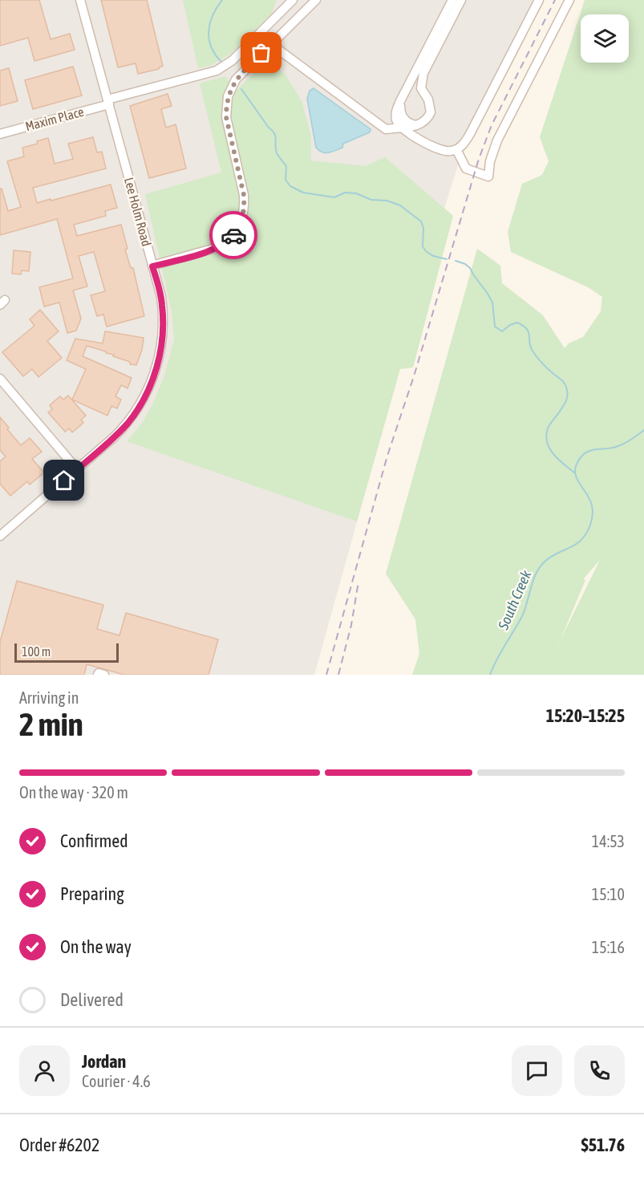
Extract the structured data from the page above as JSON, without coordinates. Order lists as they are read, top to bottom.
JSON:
{
  "streets": {
    "street": ["Maxim Place", "Lee Holm Road"]
  },
  "crossings": [
    ["Maxim Place", "Lee Holm Road"]
  ],
  "water": ["South Creek"],
  "scale_bar": "100 m",
  "page": {
    "scale": "100 m",
    "heading": ["2 min", "Arriving in", "15:20–15:25"],
    "panel": [
      "Jordan",
      "Courier · 4.6",
      "Order #6202",
      "$51.76"
    ],
    "bar": "On the way · 320 m",
    "list": [
      ["Confirmed", "14:53"],
      ["Preparing", "15:10"],
      ["On the way", "15:16"],
      "Delivered"
    ]
  }
}
